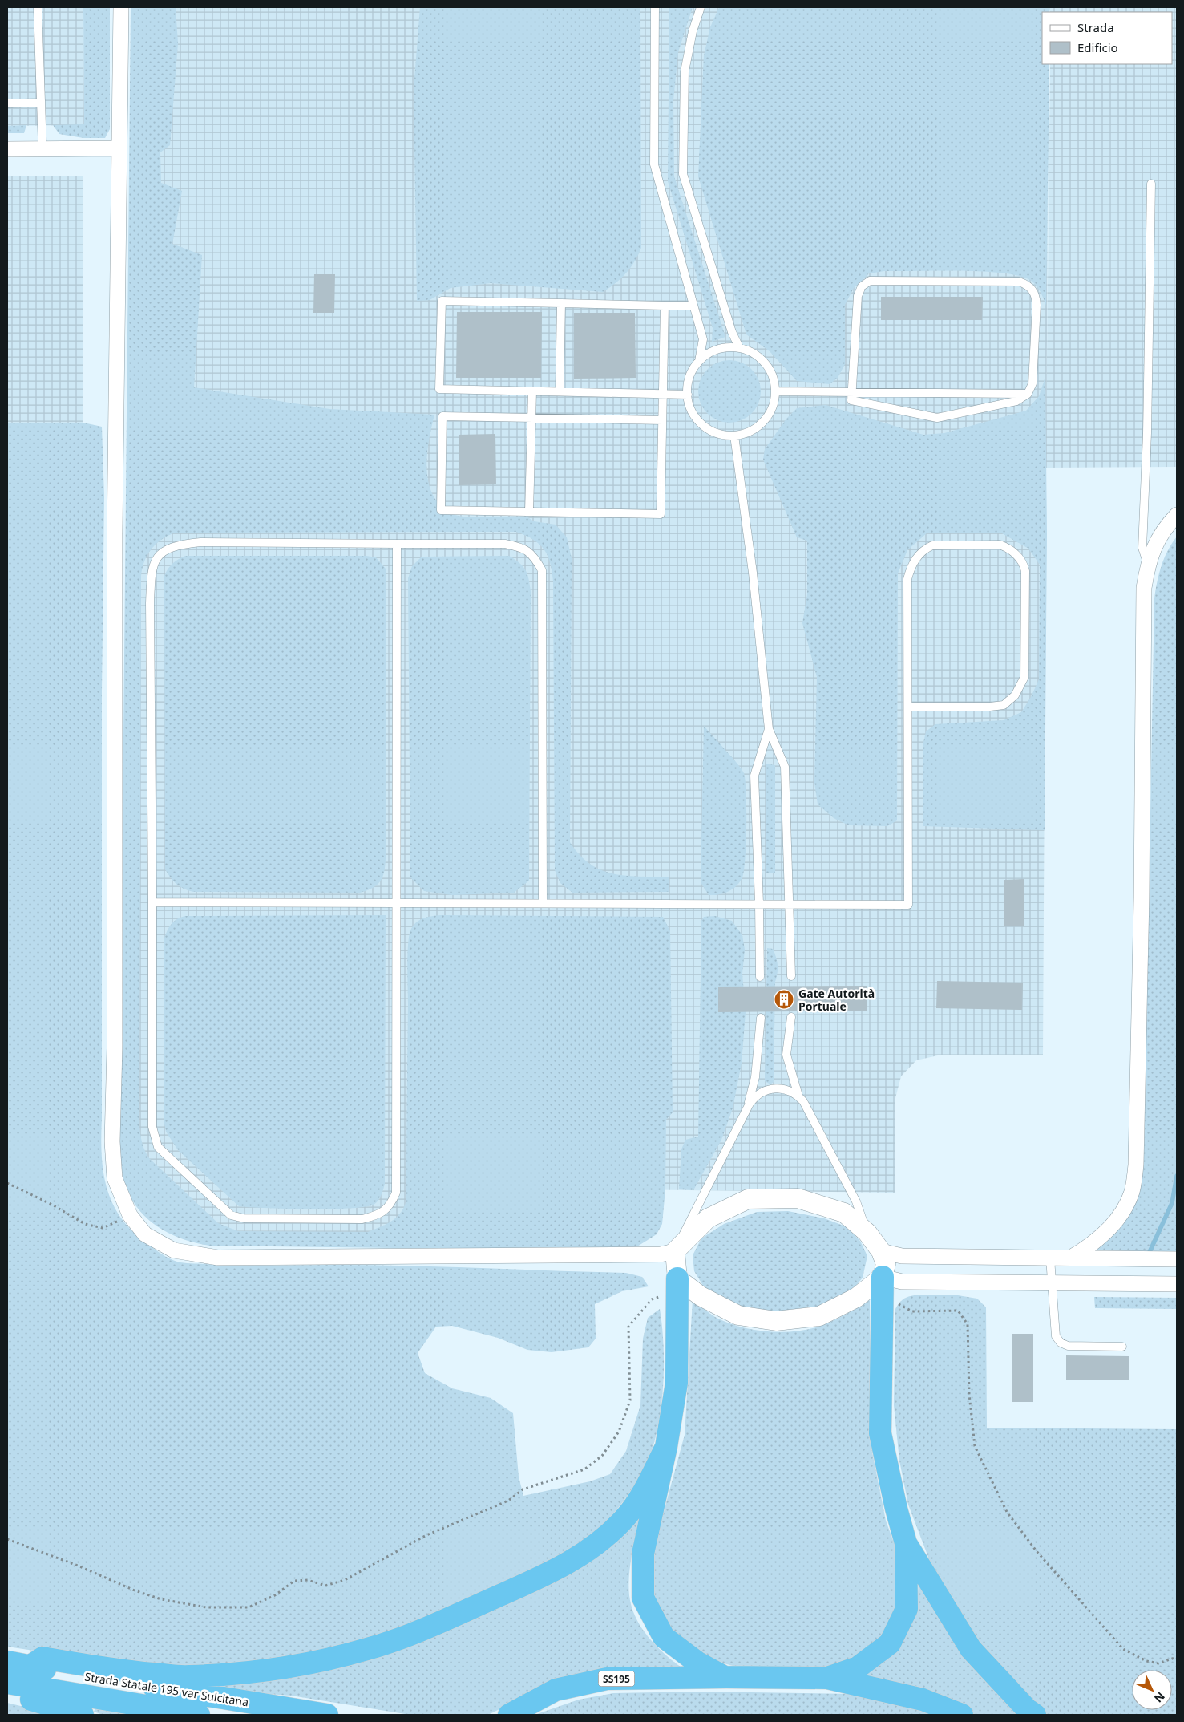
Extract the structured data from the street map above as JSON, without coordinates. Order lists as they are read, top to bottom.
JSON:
{
  "streets": {
    "highway": ["SS195", "Strada Statale 195 var Sulcitana"]
  },
  "places": {
    "building": ["Gate Autorità Portuale"]
  },
  "legend": ["Strada", "Edificio"],
  "north": "bottom right"
}
